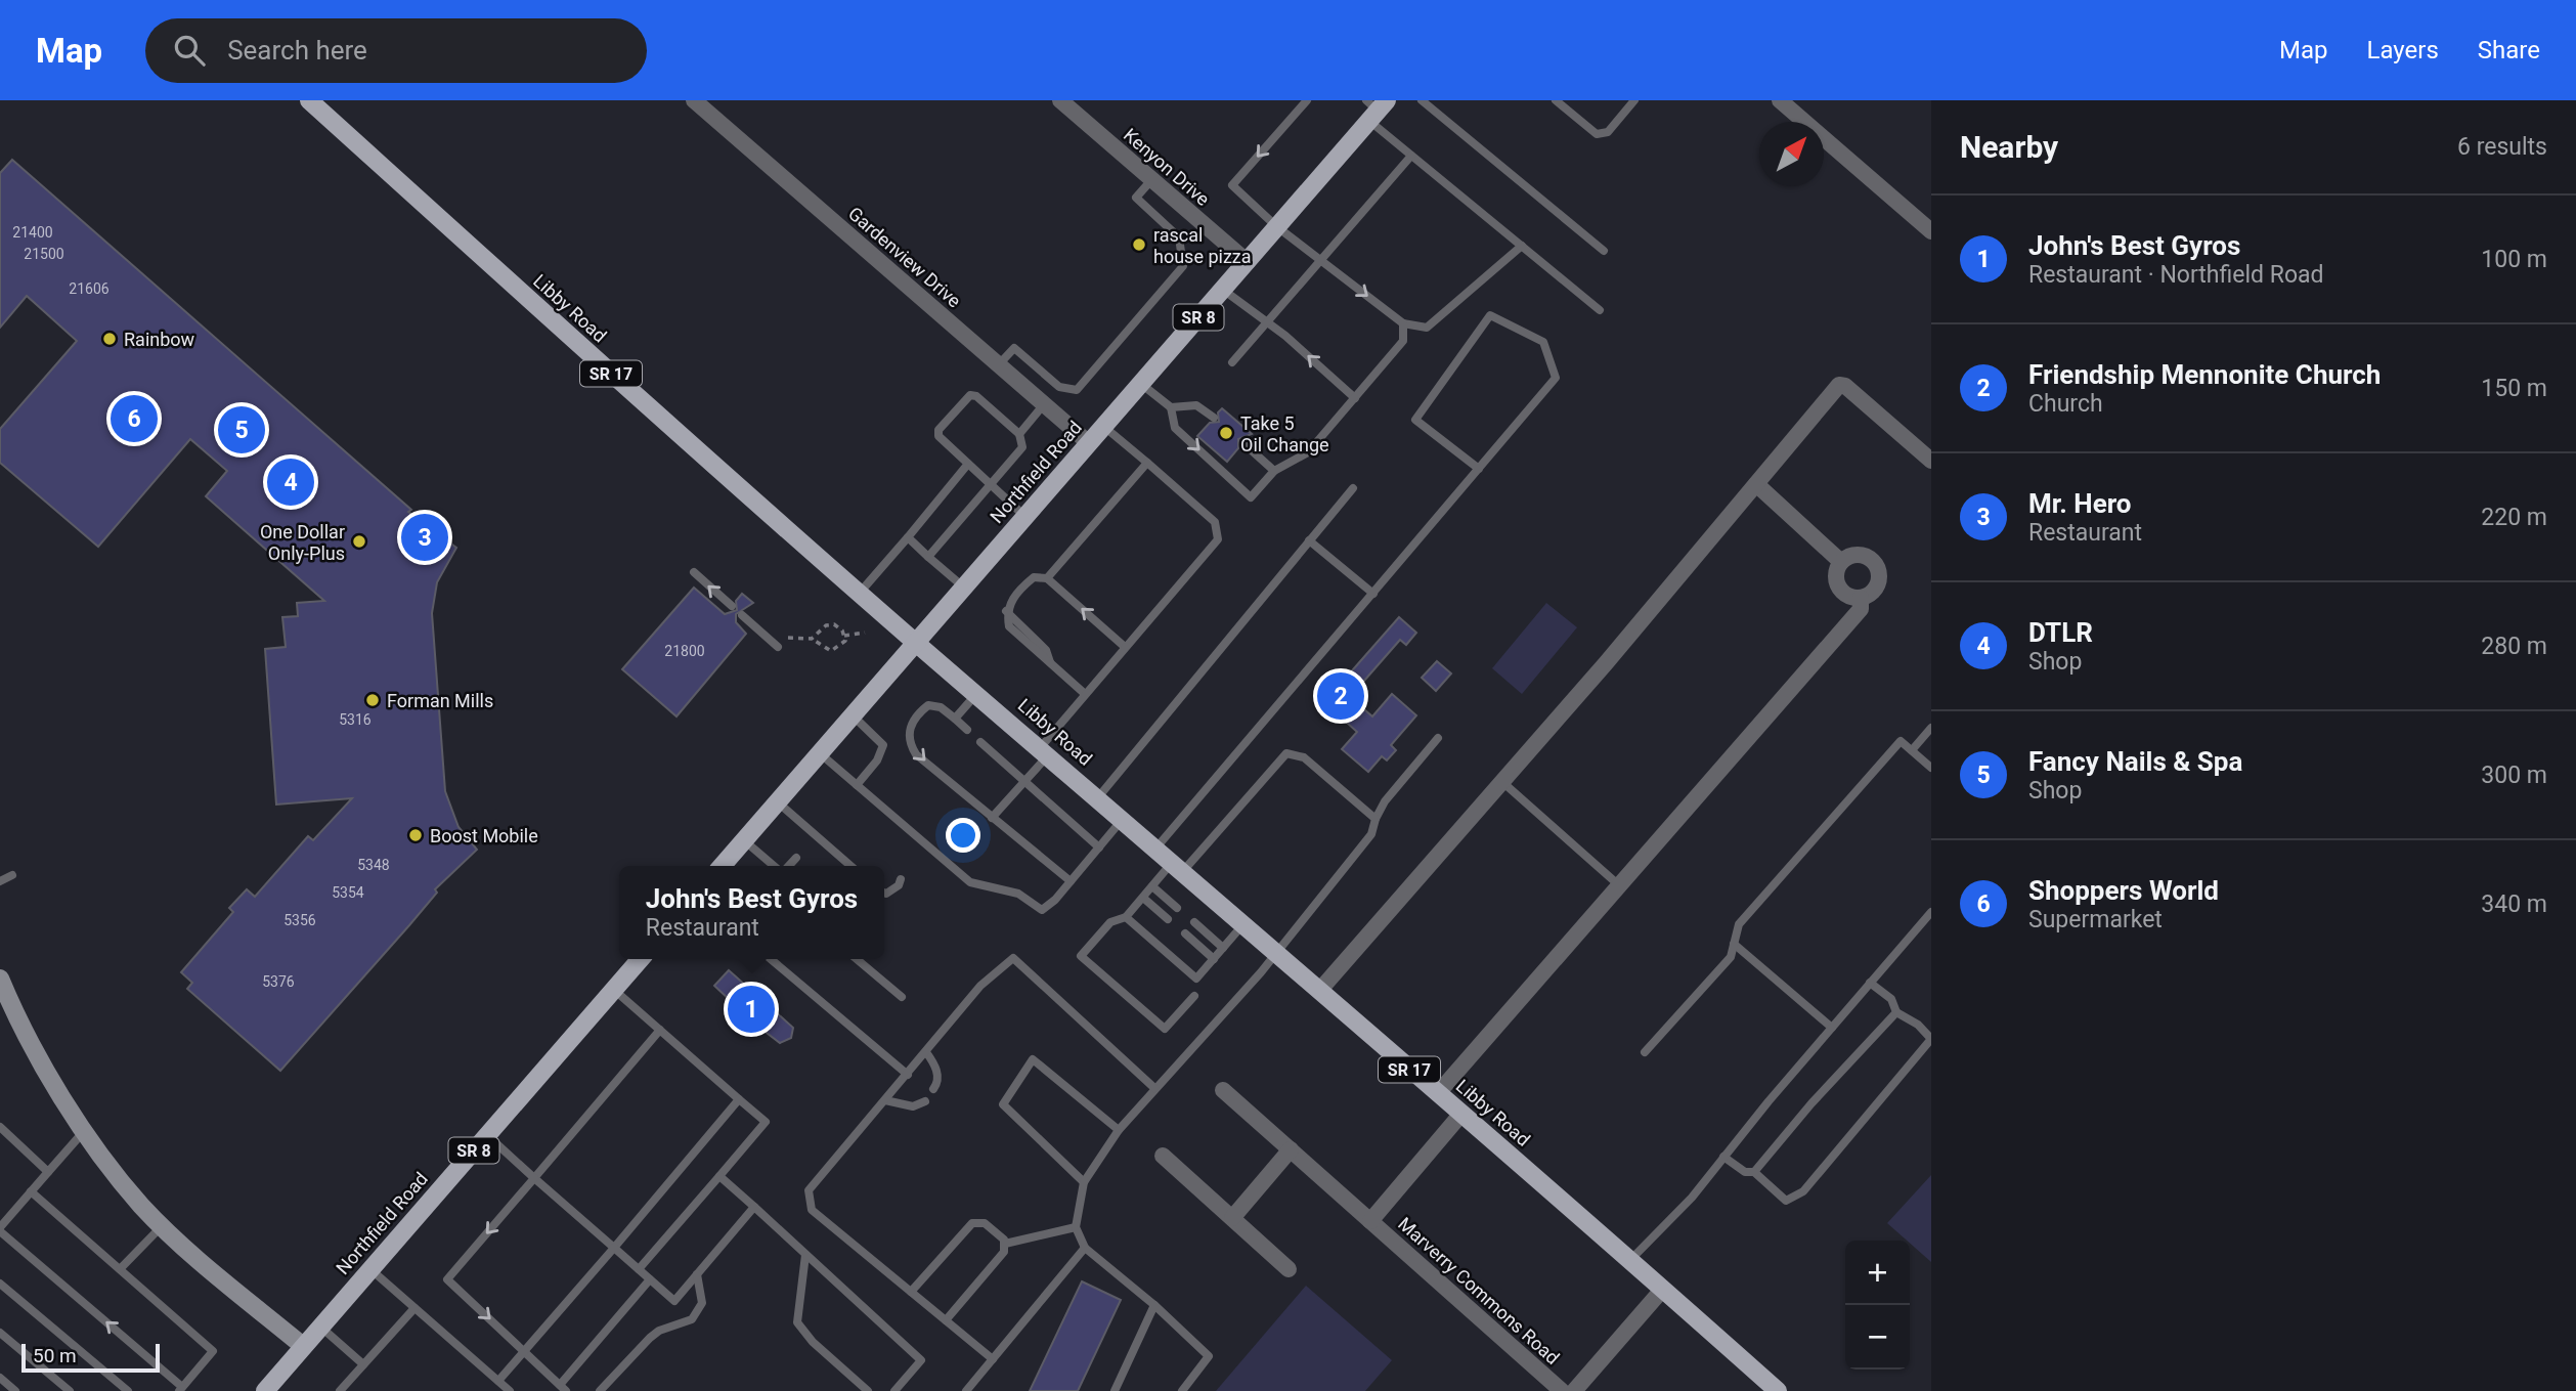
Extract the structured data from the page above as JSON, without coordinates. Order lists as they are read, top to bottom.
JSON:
{
  "streets": {
    "main road": [
      "Libby Road",
      "SR 8",
      "SR 17",
      "Northfield Road"
    ],
    "street": ["Kenyon Drive", "Gardenview Drive", "Marverry Commons Road"]
  },
  "crossings": [
    ["Kenyon Drive", "Northfield Road"],
    ["Gardenview Drive", "Northfield Road"],
    ["Libby Road", "Northfield Road"],
    ["Libby Road", "Marverry Commons Road"]
  ],
  "places": [
    "rascal house pizza",
    "Rainbow",
    "Take 5 Oil Change",
    "One Dollar Only-Plus",
    "Forman Mills",
    "Boost Mobile"
  ],
  "house_numbers": [
    "21400",
    "21500",
    "21606",
    "21800",
    "5316",
    "5348",
    "5354",
    "5356",
    "5376"
  ],
  "scale_bar": "50 m",
  "north": "top right",
  "page": {
    "header": "Map",
    "search": "Search here",
    "nav": ["Map", "Layers", "Share"],
    "heading": ["Nearby", "6 results"],
    "list": [
      {
        "mark": "1",
        "name": "John's Best Gyros",
        "note": "Restaurant · Northfield Road",
        "value": "100 m"
      },
      {
        "mark": "2",
        "name": "Friendship Mennonite Church",
        "note": "Church",
        "value": "150 m"
      },
      {
        "mark": "3",
        "name": "Mr. Hero",
        "note": "Restaurant",
        "value": "220 m"
      },
      {
        "mark": "4",
        "name": "DTLR",
        "note": "Shop",
        "value": "280 m"
      },
      {
        "mark": "5",
        "name": "Fancy Nails & Spa",
        "note": "Shop",
        "value": "300 m"
      },
      {
        "mark": "6",
        "name": "Shoppers World",
        "note": "Supermarket",
        "value": "340 m"
      }
    ],
    "pins": [
      "6",
      "5",
      "4",
      "3",
      "2",
      "1"
    ],
    "popup": ["John's Best Gyros", "Restaurant"],
    "map_buttons": ["+", "−"],
    "scale": "50 m"
  }
}
